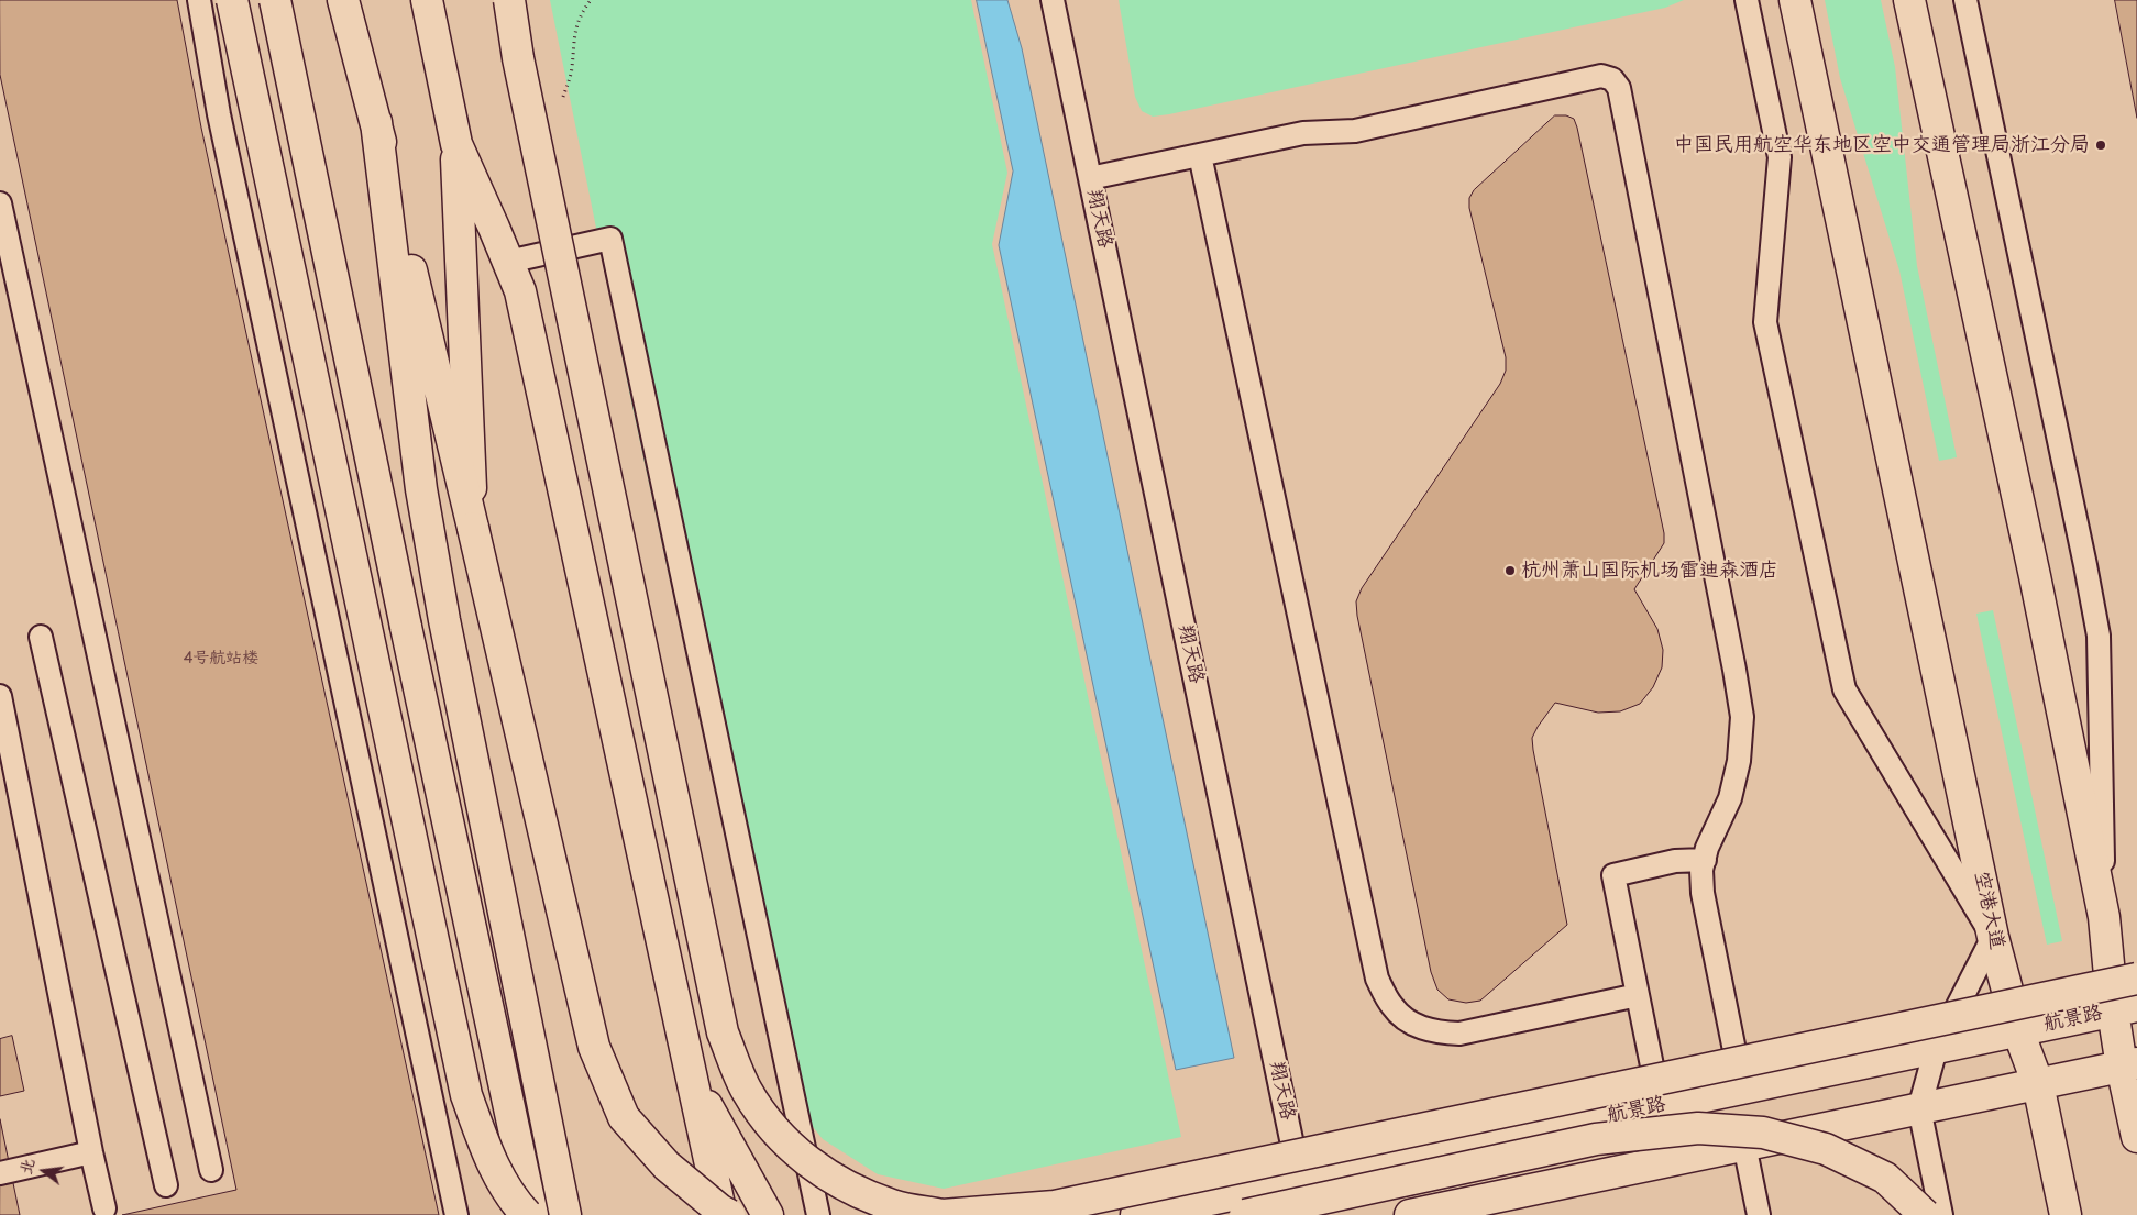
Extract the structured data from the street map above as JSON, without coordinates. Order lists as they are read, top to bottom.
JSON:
{
  "streets": {
    "main road": ["空港大道", "航景路"],
    "lane": ["翔天路"]
  },
  "crossings": [
    ["翔天路", "航景路"],
    ["空港大道", "航景路"]
  ],
  "places": ["中国民用航空华东地区空中交通管理局浙江分局", "杭州萧山国际机场雷迪森酒店"],
  "house_numbers": ["4号航站楼"],
  "north": "left"
}
